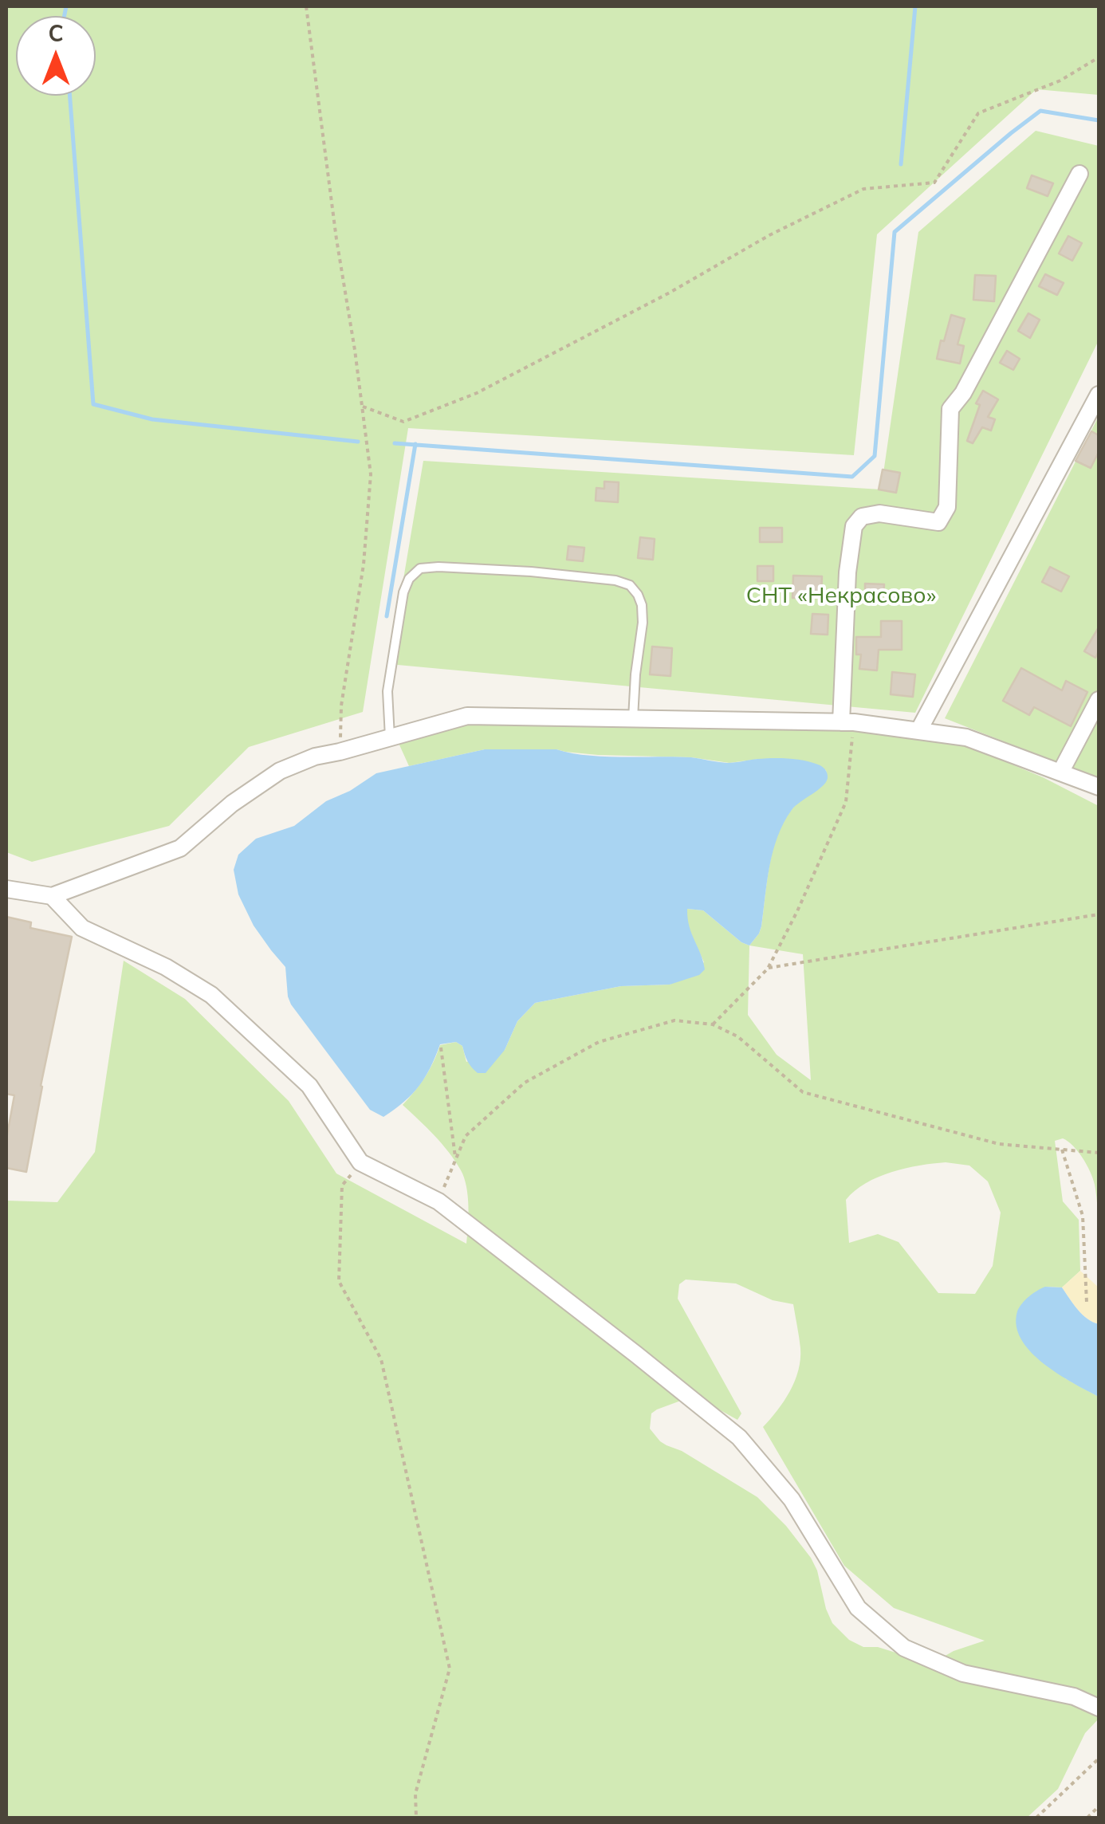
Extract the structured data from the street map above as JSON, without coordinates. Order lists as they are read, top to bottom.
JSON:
{
  "parks": ["СНТ «Некрасово»"],
  "north": "top"
}
